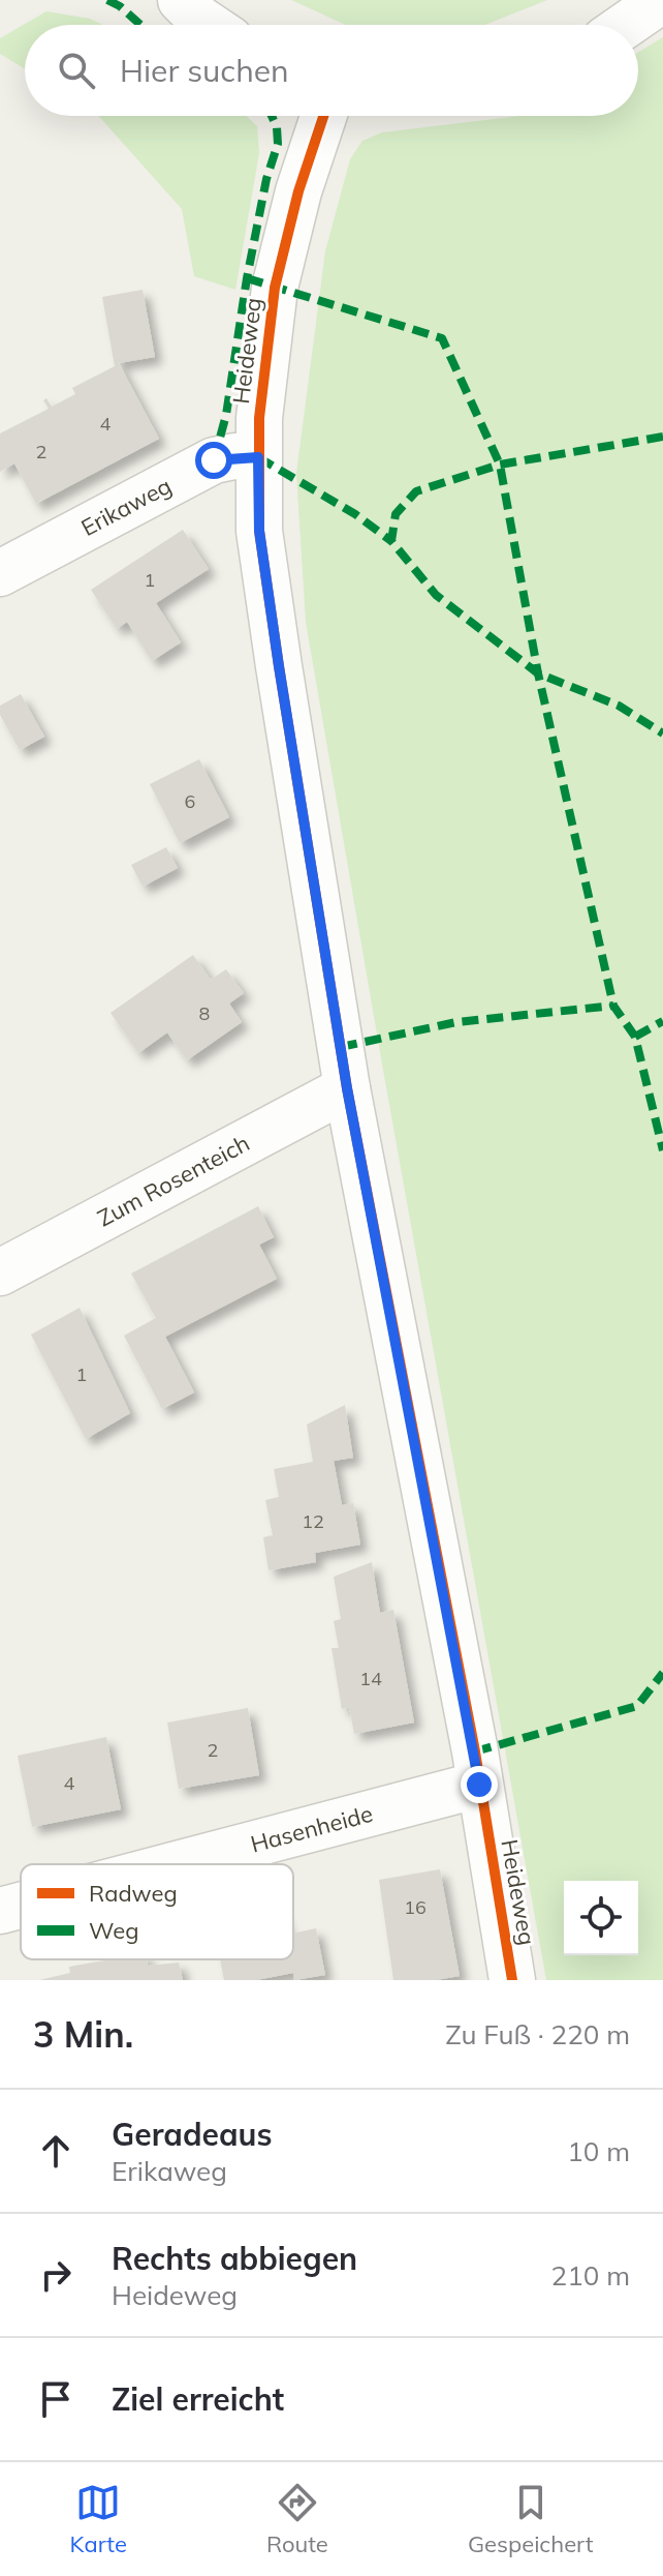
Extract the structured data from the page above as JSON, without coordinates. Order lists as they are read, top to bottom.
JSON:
{
  "streets": {
    "street": [
      "Heideweg",
      "Erikaweg",
      "Zum Rosenteich",
      "Hasenheide"
    ]
  },
  "crossings": [
    ["Heideweg", "Erikaweg"],
    ["Heideweg", "Zum Rosenteich"],
    ["Heideweg", "Hasenheide"]
  ],
  "house_numbers": [
    "4",
    "2",
    "1",
    "6",
    "8",
    "1",
    "12",
    "14",
    "2",
    "4",
    "16"
  ],
  "legend": ["Radweg", "Weg"],
  "page": {
    "search": "Hier suchen",
    "heading": ["3 Min.", "Zu Fuß · 220 m"],
    "list": [
      ["Geradeaus", "Erikaweg", "10 m"],
      ["Rechts abbiegen", "Heideweg", "210 m"],
      "Ziel erreicht"
    ],
    "nav": ["Karte", "Route", "Gespeichert"]
  }
}
